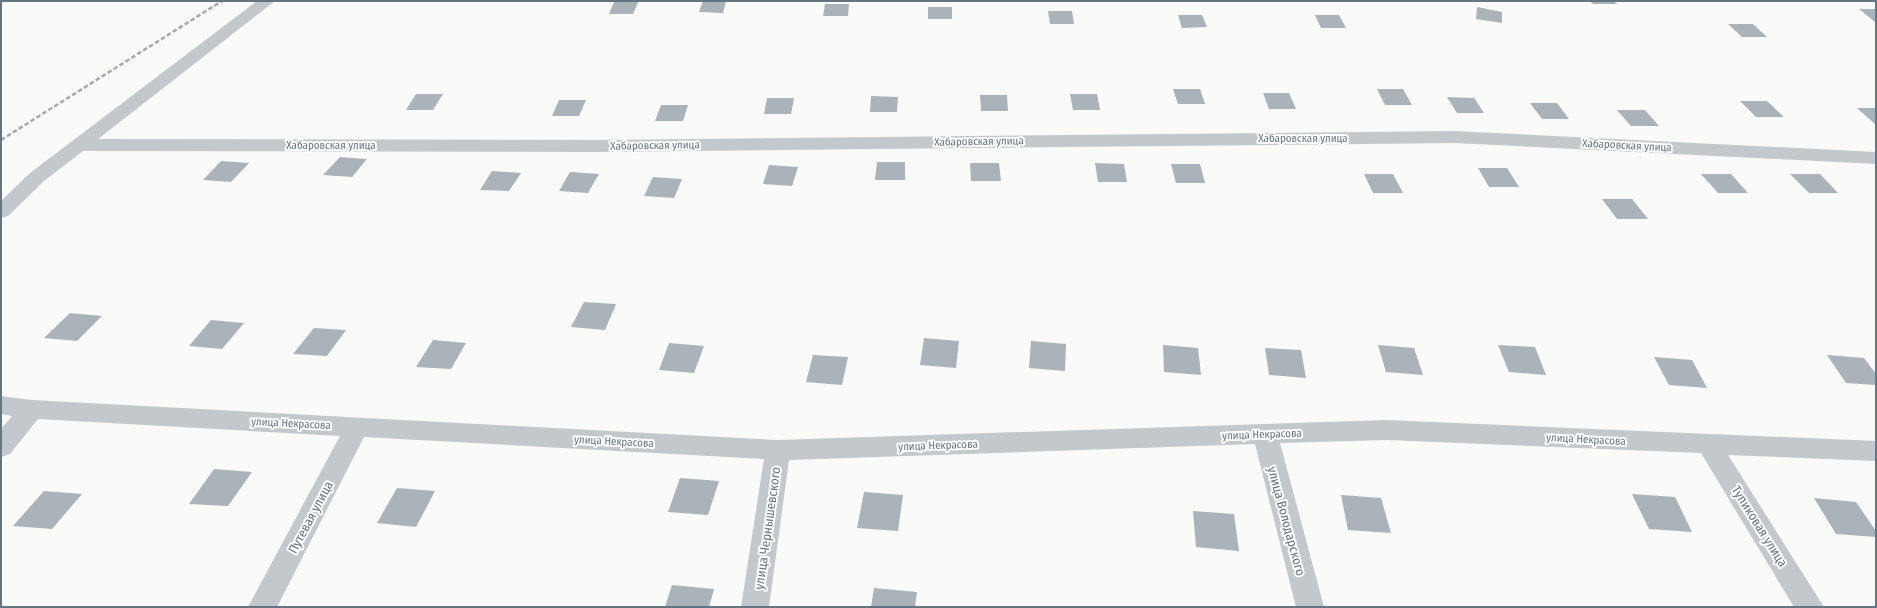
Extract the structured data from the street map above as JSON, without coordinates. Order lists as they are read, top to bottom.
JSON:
{
  "streets": {
    "street": [
      "Хабаровская улица",
      "улица Некрасова",
      "Путевая улица",
      "улица Володарского",
      "Тупиковая улица",
      "улица Чернышевского"
    ]
  },
  "crossings": [
    ["улица Некрасова", "Путевая улица"],
    ["улица Некрасова", "улица Володарского"],
    ["улица Некрасова", "Тупиковая улица"],
    ["улица Некрасова", "улица Чернышевского"]
  ]
}
